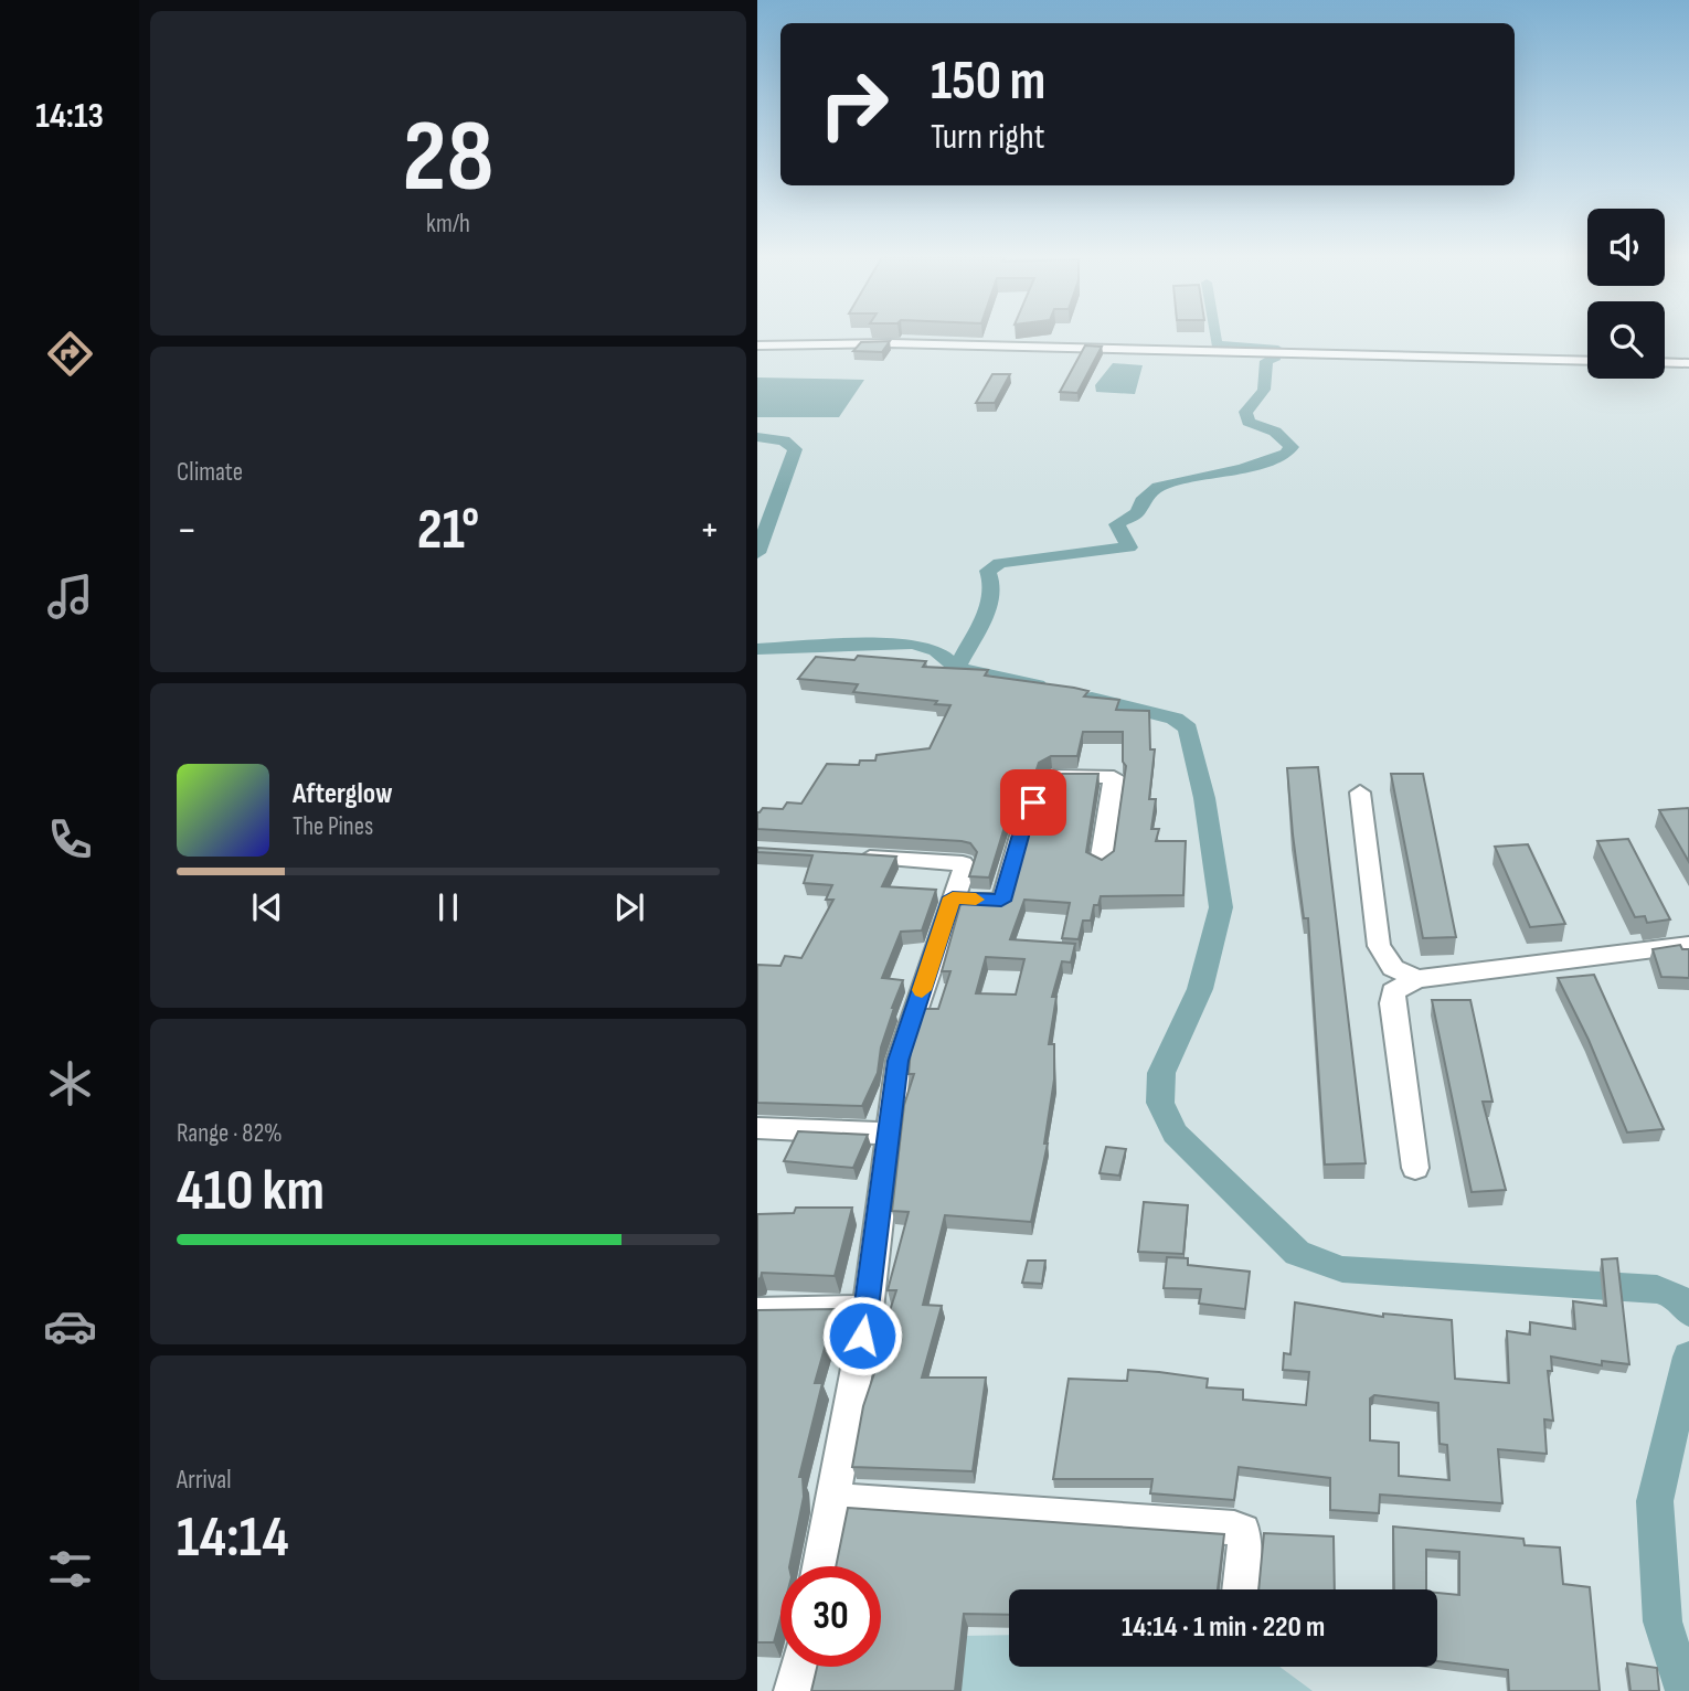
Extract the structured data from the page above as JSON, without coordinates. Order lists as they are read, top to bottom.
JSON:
{
  "page": {
    "tabs": "14:13",
    "tile": [
      ["28", "km/h"],
      "Climate",
      ["Range · 82%", "410 km"],
      ["Arrival", "14:14"]
    ],
    "turn": ["150 m", "Turn right"],
    "heat": ["−", "21°", "+"],
    "song": ["Afterglow", "The Pines"],
    "limit": "30",
    "trip": "14:14 · 1 min · 220 m"
  }
}
